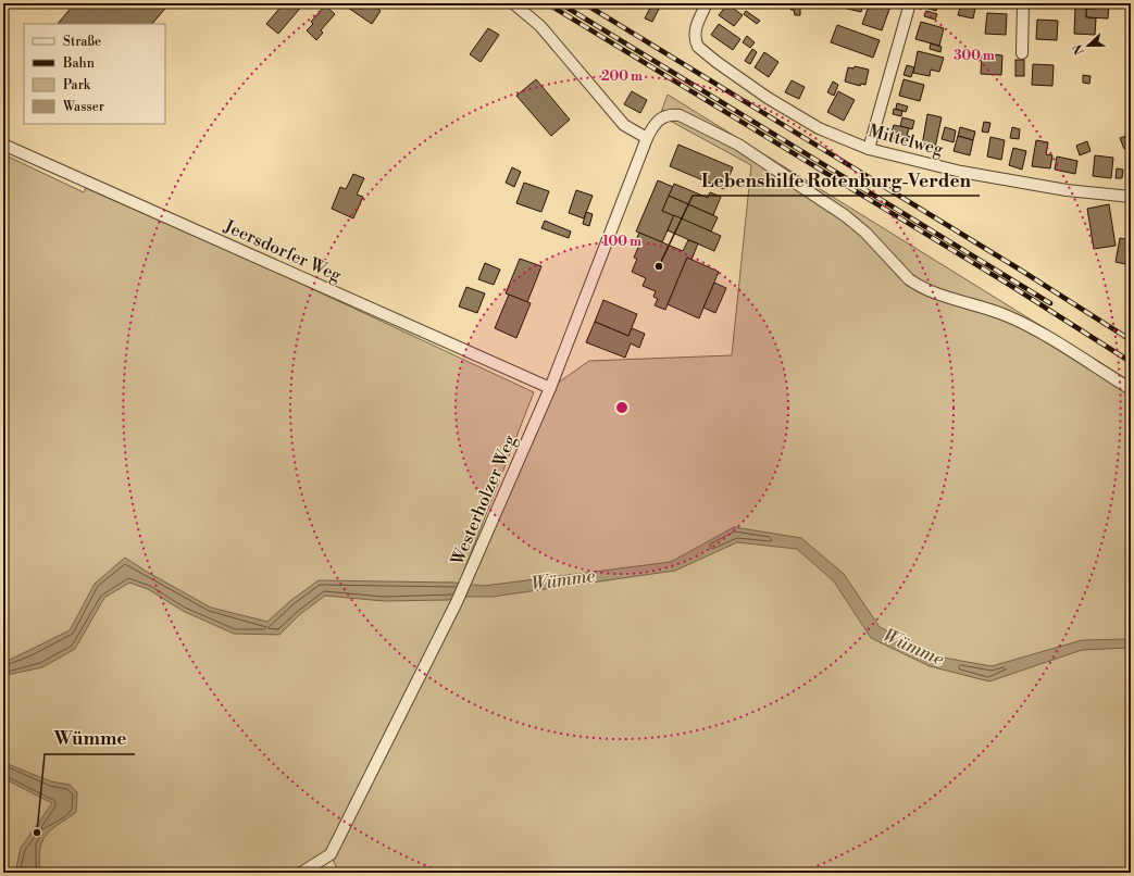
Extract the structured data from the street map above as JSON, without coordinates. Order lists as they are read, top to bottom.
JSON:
{
  "streets": {
    "street": ["Mittelweg", "Jeersdorfer Weg", "Westerholzer Weg"]
  },
  "crossings": [
    ["Jeersdorfer Weg", "Westerholzer Weg"]
  ],
  "water": ["Wümme"],
  "places": ["Lebenshilfe Rotenburg-Verden", "Wümme"],
  "legend": [
    "Straße",
    "Bahn",
    "Park",
    "Wasser"
  ],
  "north": "left",
  "rings": ["300 m", "200 m", "100 m"]
}
